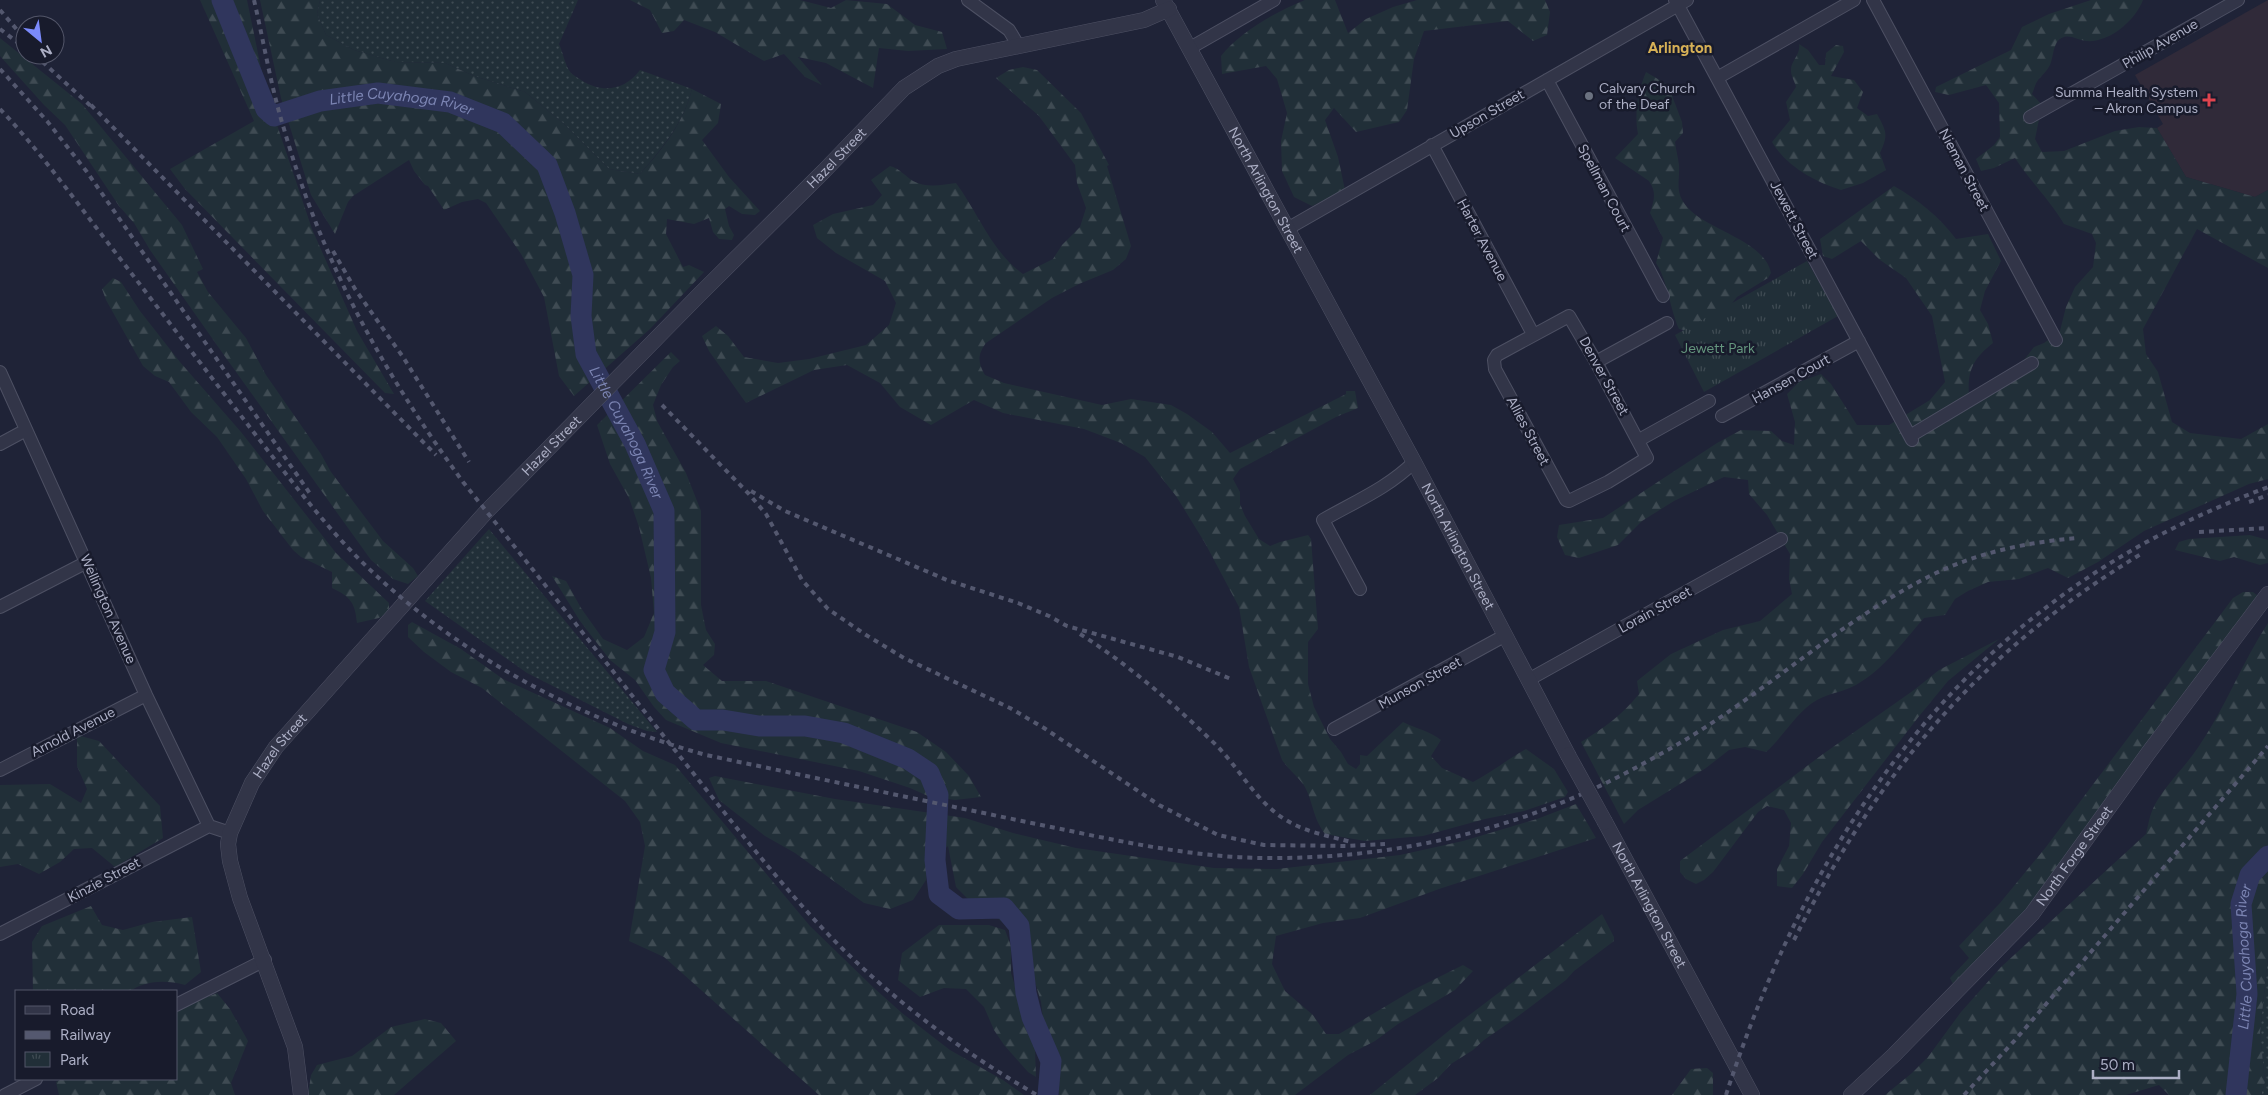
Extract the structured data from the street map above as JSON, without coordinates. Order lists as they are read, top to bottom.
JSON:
{
  "streets": {
    "street": [
      "Philip Avenue",
      "Upson Street",
      "Hazel Street",
      "Nieman Street",
      "Spellman Court",
      "North Arlington Street",
      "Jewett Street",
      "Harter Avenue",
      "Denver Street",
      "Hansen Court",
      "Allies Street",
      "Wellington Avenue",
      "Lorain Street",
      "Munson Street",
      "Arnold Avenue",
      "North Forge Street",
      "Kinzie Street"
    ]
  },
  "crossings": [
    ["Upson Street", "Spellman Court"],
    ["Upson Street", "North Arlington Street"],
    ["Upson Street", "Jewett Street"],
    ["Upson Street", "Harter Avenue"],
    ["Hazel Street", "North Arlington Street"],
    ["North Arlington Street", "Lorain Street"],
    ["North Arlington Street", "Munson Street"],
    ["Jewett Street", "Hansen Court"],
    ["Harter Avenue", "Denver Street"],
    ["Harter Avenue", "Allies Street"],
    ["Denver Street", "Allies Street"],
    ["Wellington Avenue", "Arnold Avenue"],
    ["Wellington Avenue", "Kinzie Street"]
  ],
  "districts": ["Arlington"],
  "water": ["Little Cuyahoga River"],
  "parks": ["Jewett Park"],
  "places": {
    "other": ["Calvary Church of the Deaf"],
    "health": ["Summa Health System – Akron Campus"]
  },
  "legend": ["Road", "Railway", "Park"],
  "scale_bar": "50 m",
  "north": "bottom right"
}
